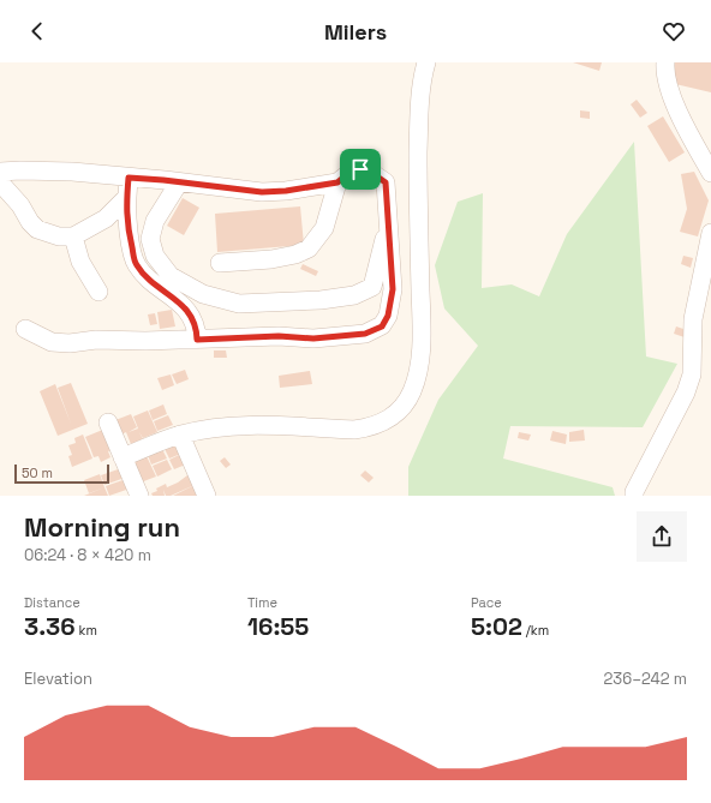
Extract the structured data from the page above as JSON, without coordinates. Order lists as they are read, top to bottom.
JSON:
{
  "scale_bar": "50 m",
  "page": {
    "header": "Milers",
    "scale": "50 m",
    "heading": ["Morning run", "06:24 · 8 × 420 m"],
    "stats": [
      ["Distance", "3.36 km"],
      ["Time", "16:55"],
      ["Pace", "5:02 /km"]
    ],
    "chart": ["Elevation", "236–242 m"]
  }
}
